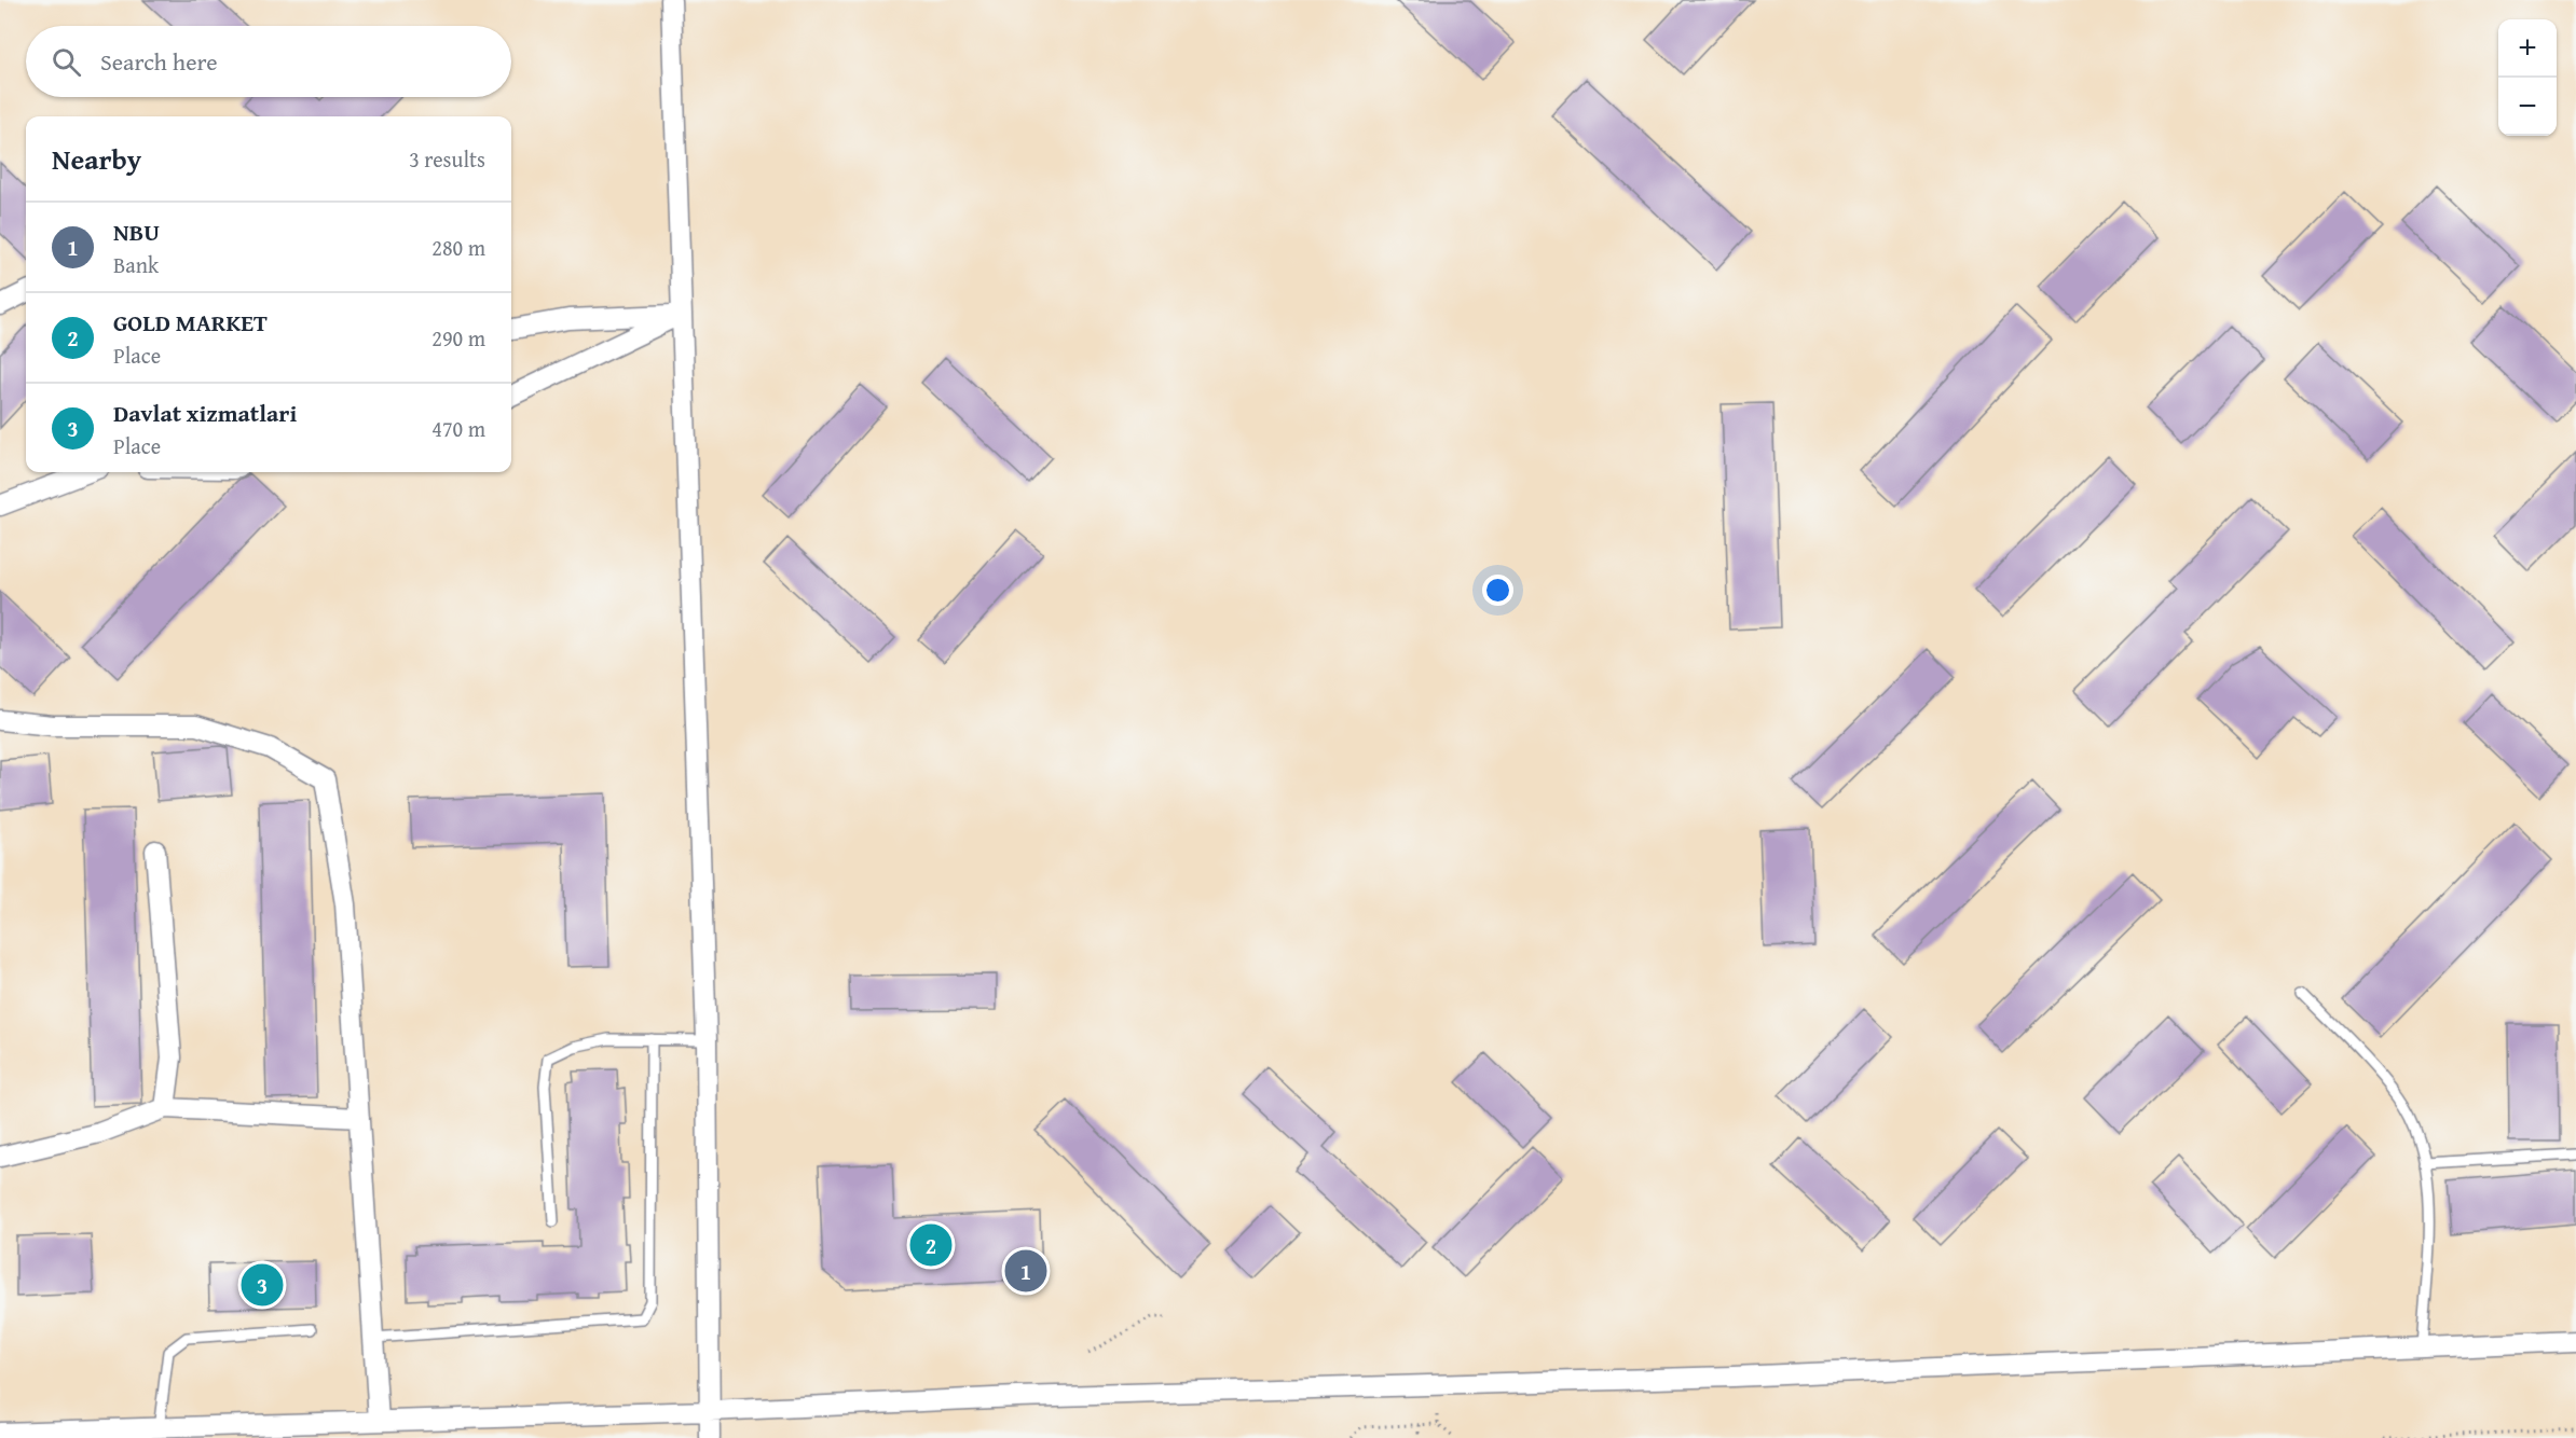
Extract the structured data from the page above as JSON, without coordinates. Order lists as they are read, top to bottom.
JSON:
{
  "page": {
    "map_buttons": ["+", "−"],
    "search": "Search here",
    "heading": ["Nearby", "3 results"],
    "list": [
      {
        "mark": "1",
        "name": "NBU",
        "note": "Bank",
        "value": "280 m"
      },
      {
        "mark": "2",
        "name": "GOLD MARKET",
        "note": "Place",
        "value": "290 m"
      },
      {
        "mark": "3",
        "name": "Davlat xizmatlari",
        "note": "Place",
        "value": "470 m"
      }
    ],
    "pins": ["2", "1", "3"]
  }
}
